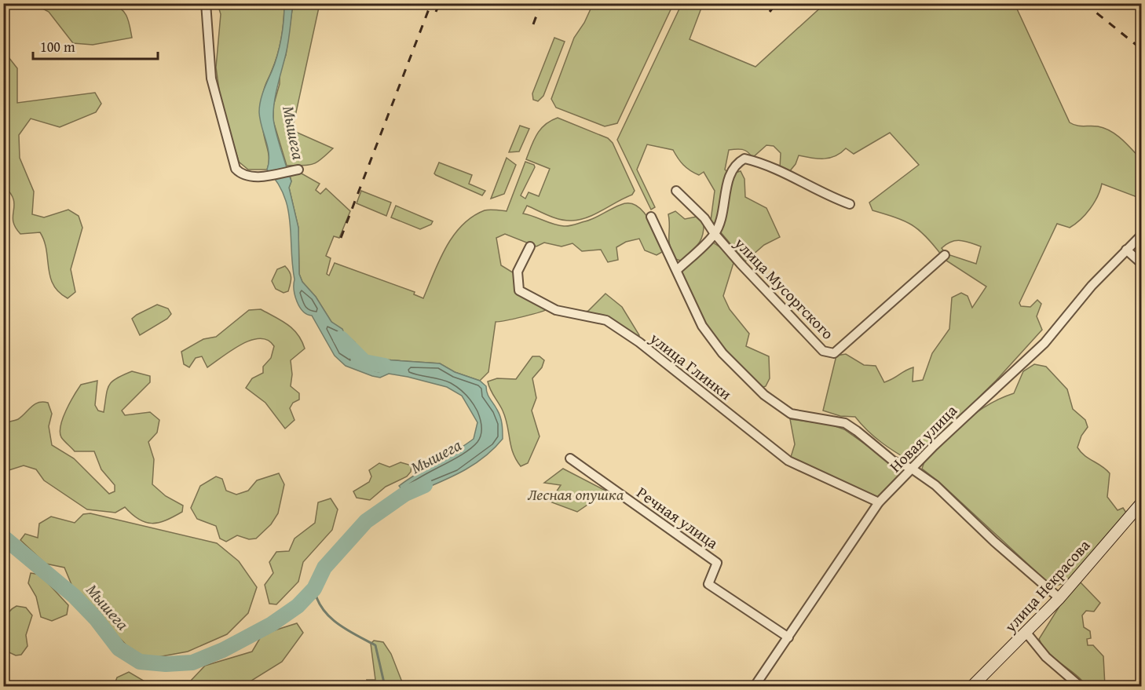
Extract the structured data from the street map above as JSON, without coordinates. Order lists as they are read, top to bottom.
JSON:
{
  "streets": {
    "main road": ["улица Некрасова"],
    "street": [
      "улица Мусоргского",
      "улица Глинки",
      "Новая улица",
      "Речная улица"
    ]
  },
  "crossings": [
    ["улица Глинки", "Новая улица"],
    ["Новая улица", "Речная улица"]
  ],
  "water": ["Мышега"],
  "parks": ["Лесная опушка"],
  "scale_bar": "100 m"
}
